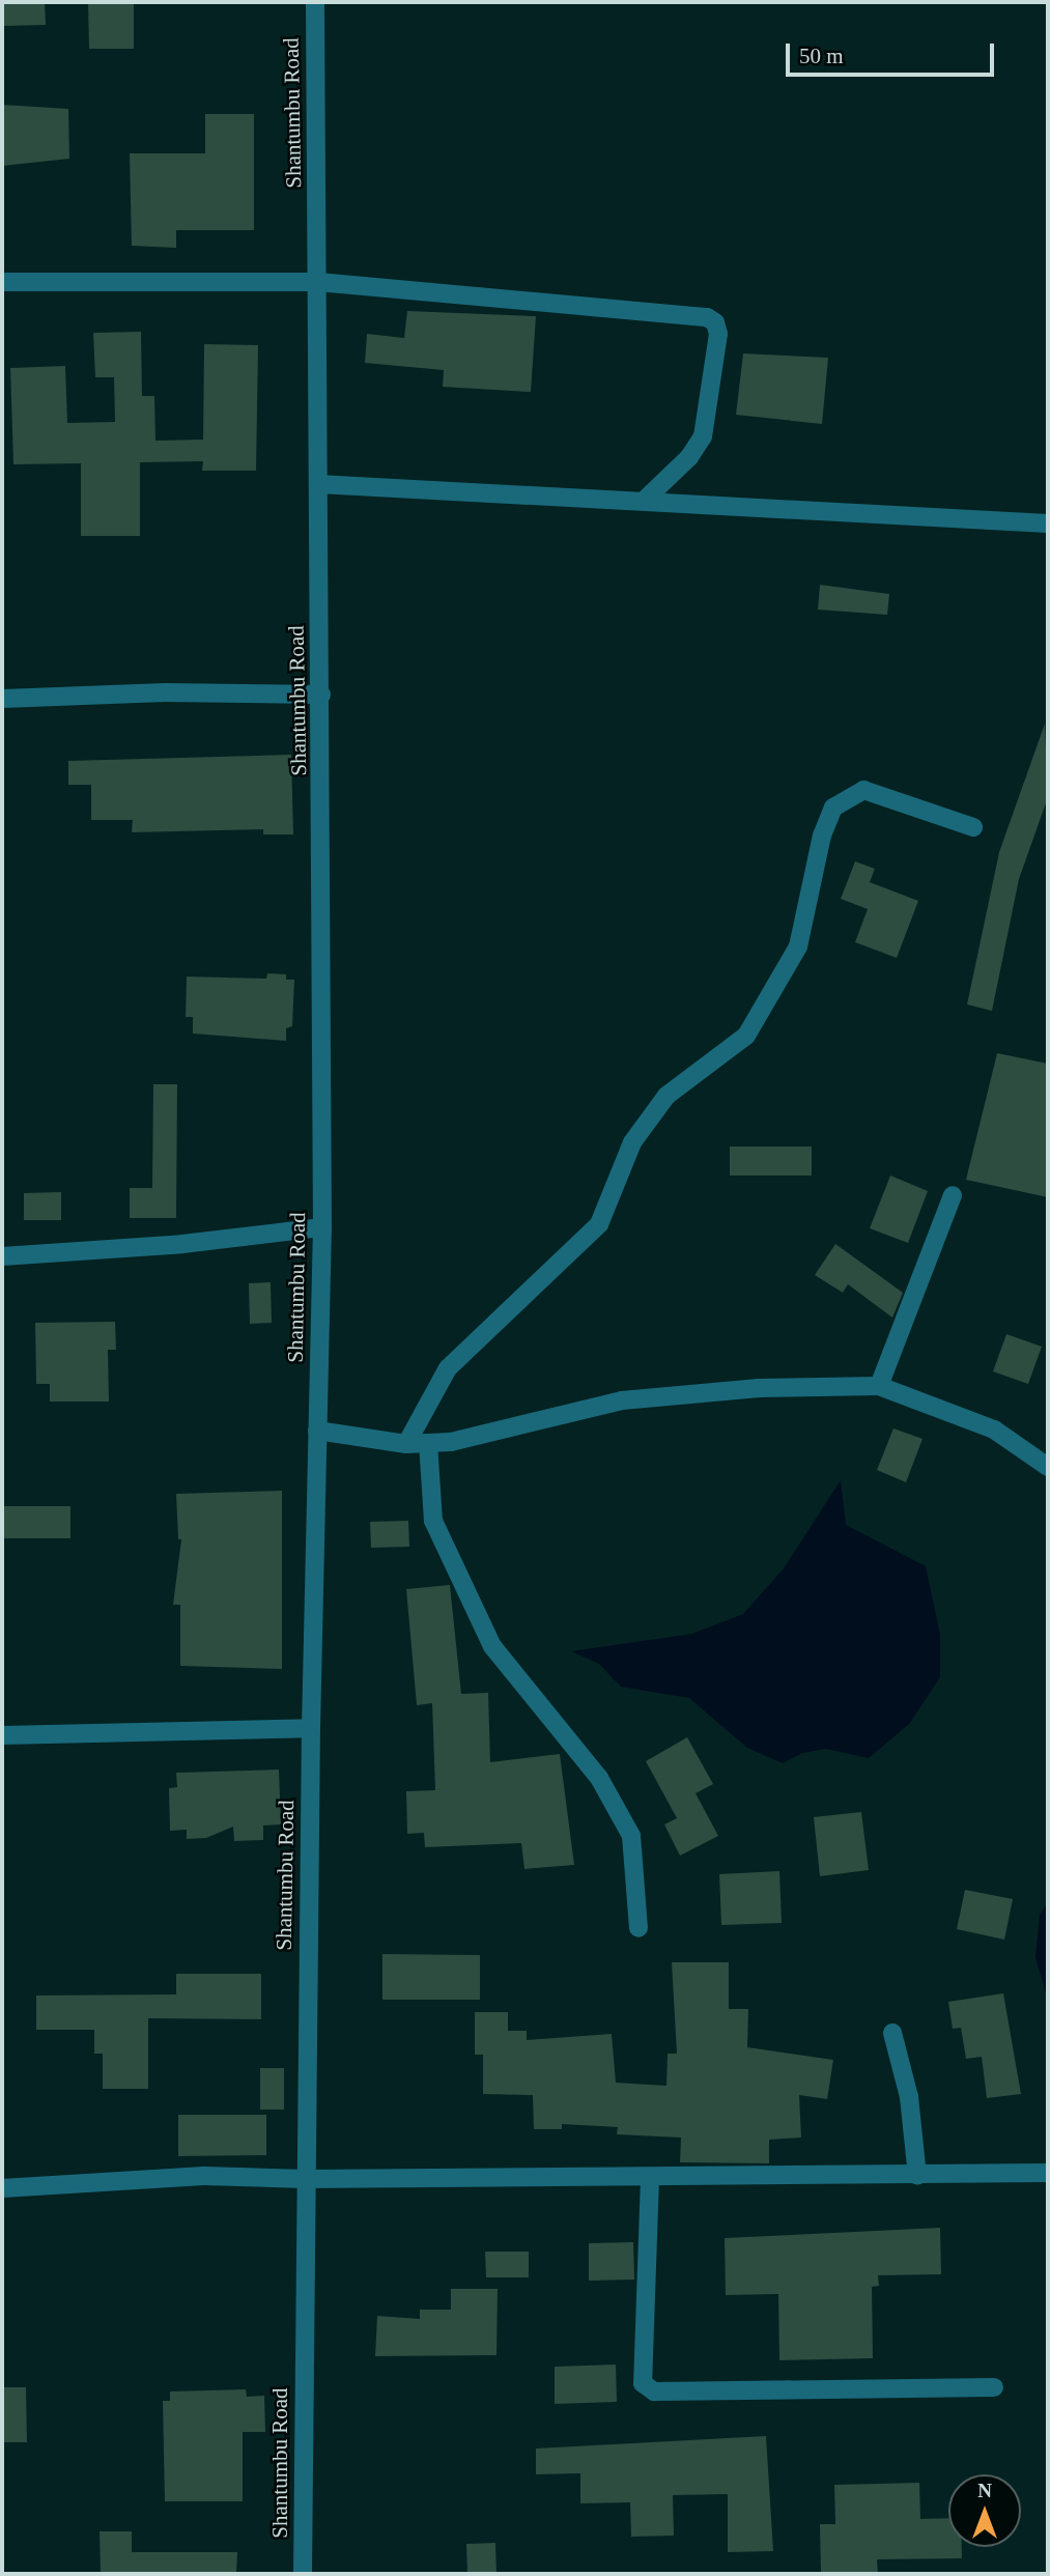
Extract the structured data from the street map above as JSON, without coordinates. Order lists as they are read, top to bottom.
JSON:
{
  "streets": {
    "street": ["Shantumbu Road"]
  },
  "scale_bar": "50 m",
  "north": "top"
}
